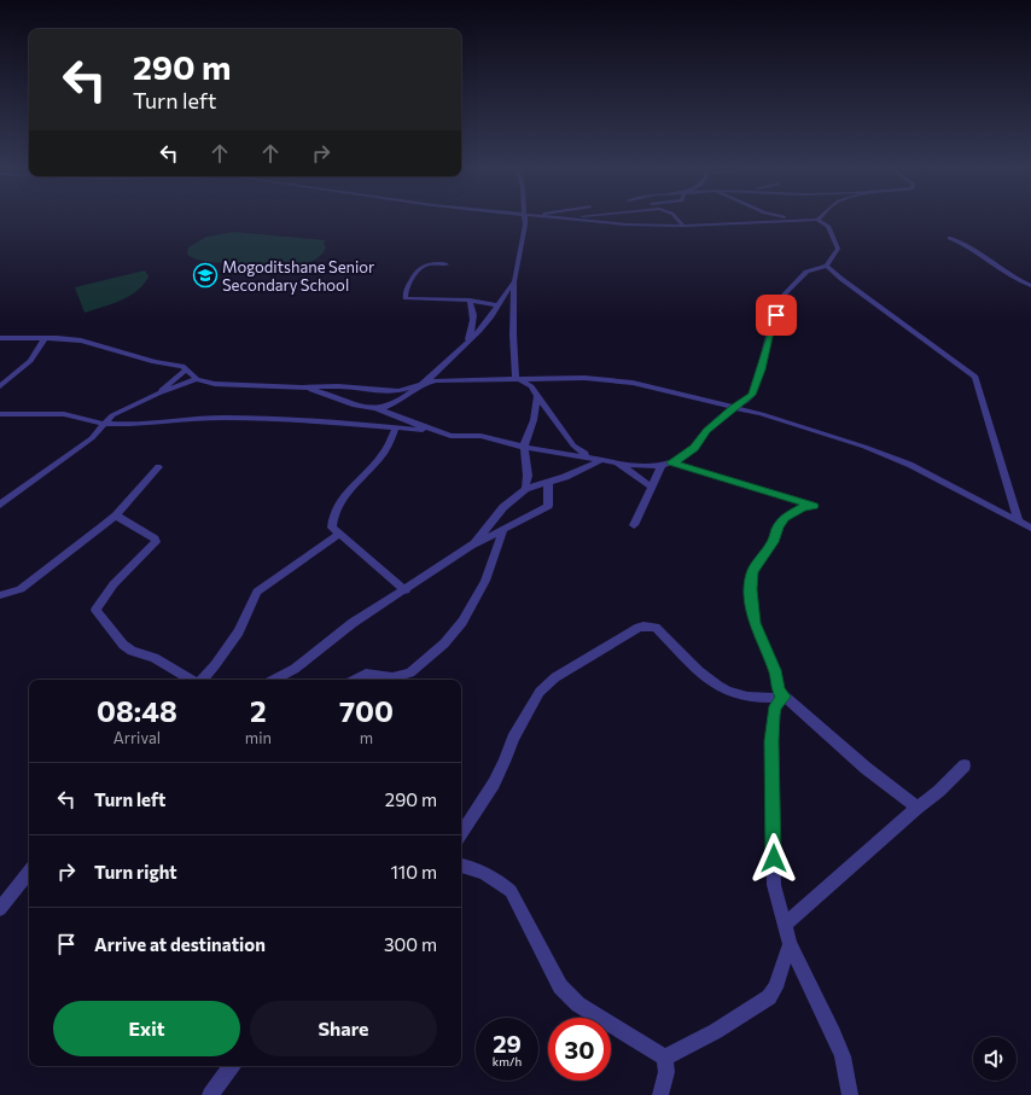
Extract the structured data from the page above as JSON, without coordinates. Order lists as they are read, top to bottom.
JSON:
{
  "places": {
    "school or university": ["Mogoditshane Senior Secondary School"]
  },
  "page": {
    "turn": ["290 m", "Turn left"],
    "eta": [
      "08:48",
      "Arrival",
      "2",
      "min",
      "700",
      "m"
    ],
    "list": [
      {
        "name": "Turn left",
        "value": "290 m"
      },
      {
        "name": "Turn right",
        "value": "110 m"
      },
      {
        "name": "Arrive at destination",
        "value": "300 m"
      }
    ],
    "buttons": ["Exit", "Share"],
    "speed": "29 km/h",
    "limit": "30"
  }
}
